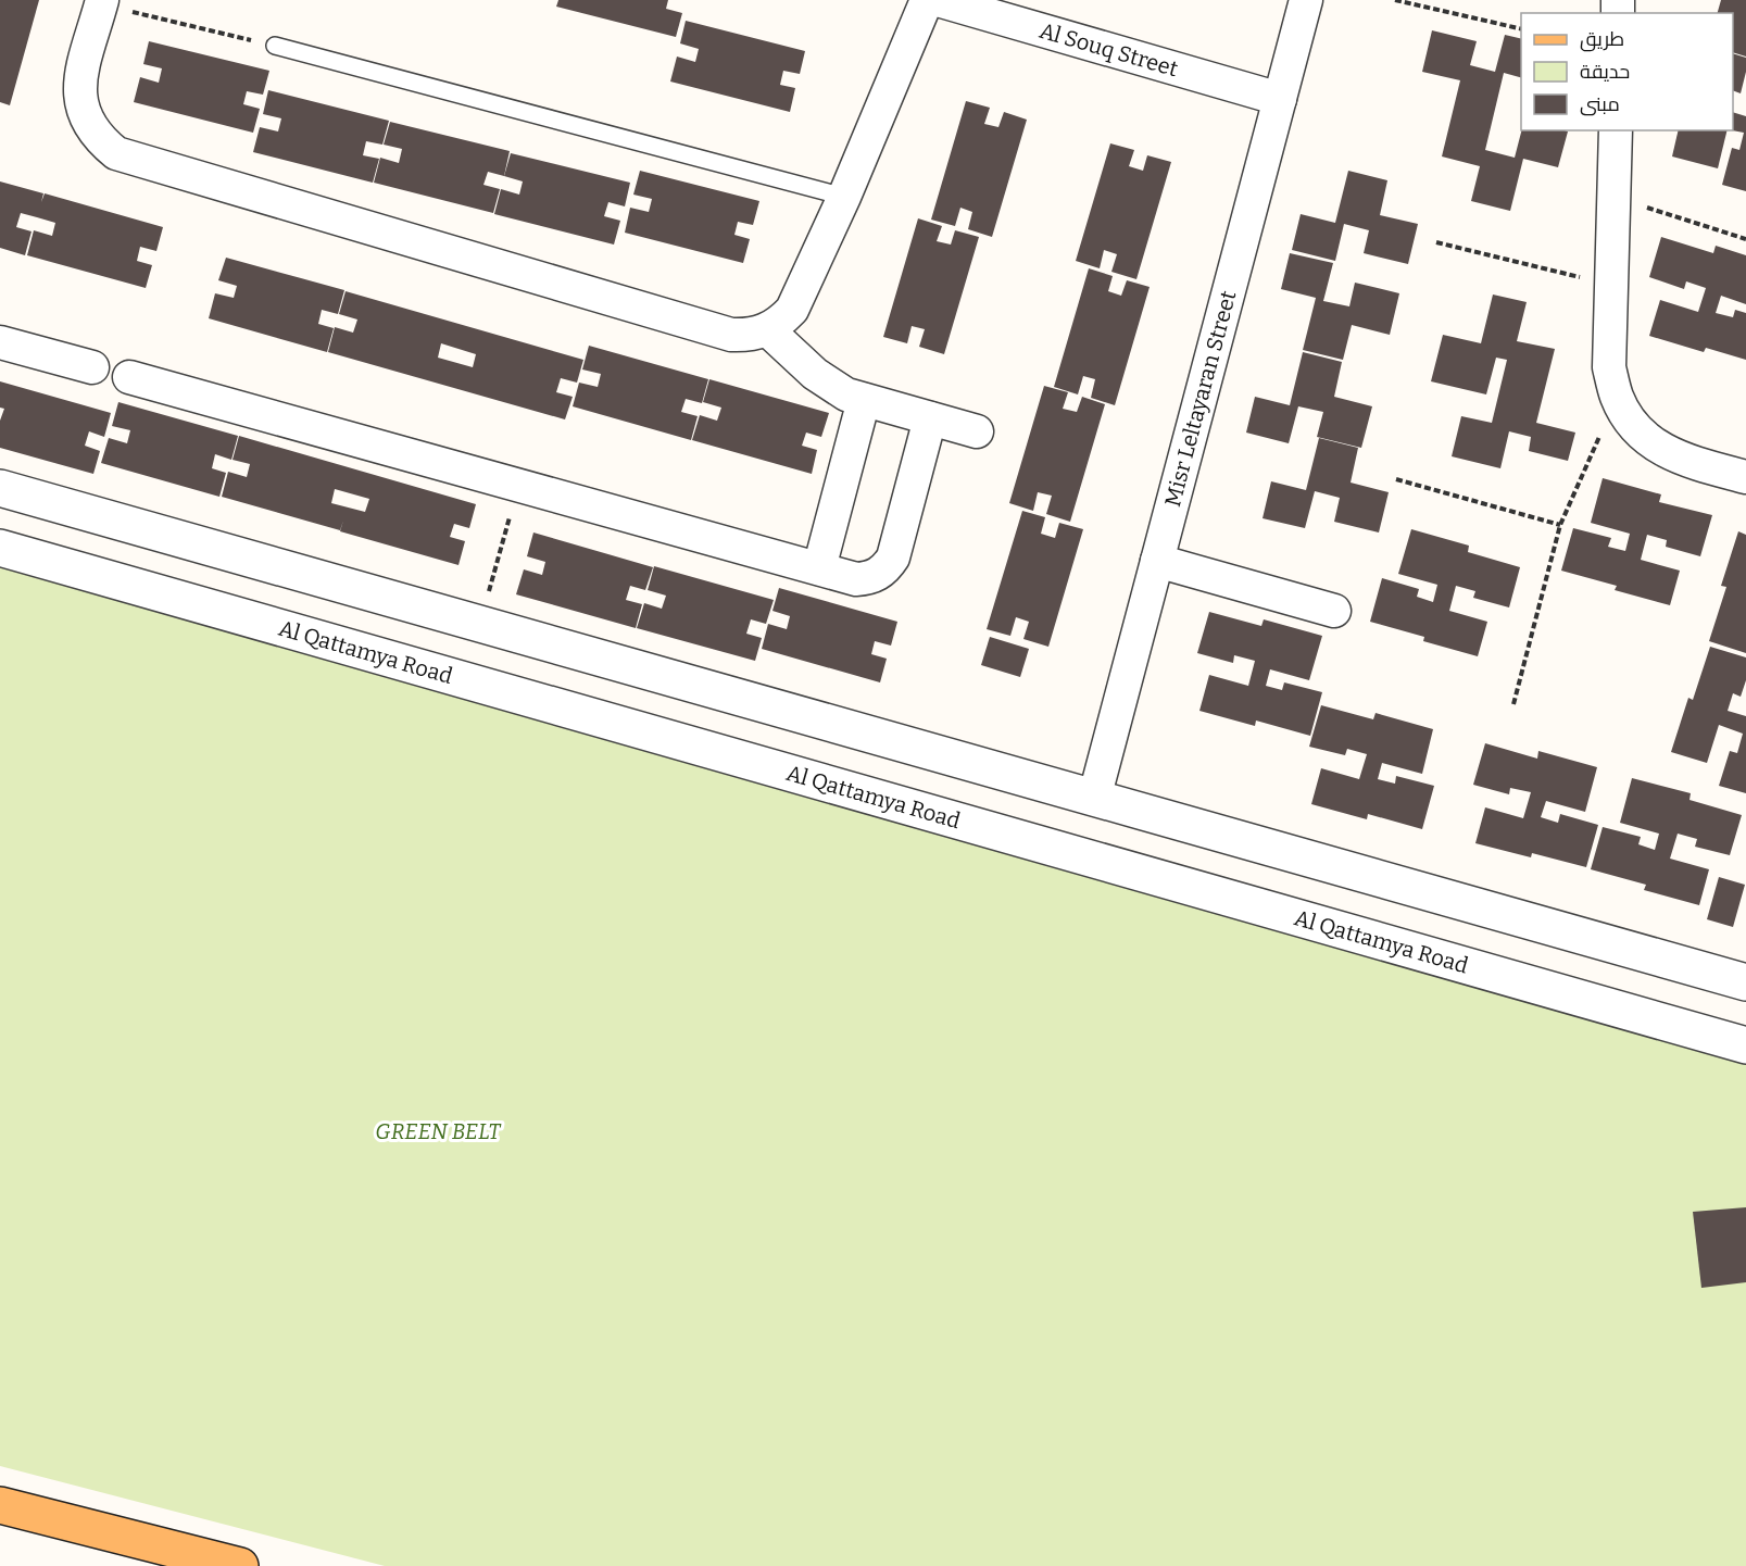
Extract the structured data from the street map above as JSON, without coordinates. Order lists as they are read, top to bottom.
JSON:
{
  "streets": {
    "street": ["Al Souq Street", "Misr Leltayaran Street", "Al Qattamya Road"]
  },
  "crossings": [
    ["Al Souq Street", "Misr Leltayaran Street"]
  ],
  "parks": ["GREEN BELT"],
  "legend": ["طريق", "حديقة", "مبنى"]
}
